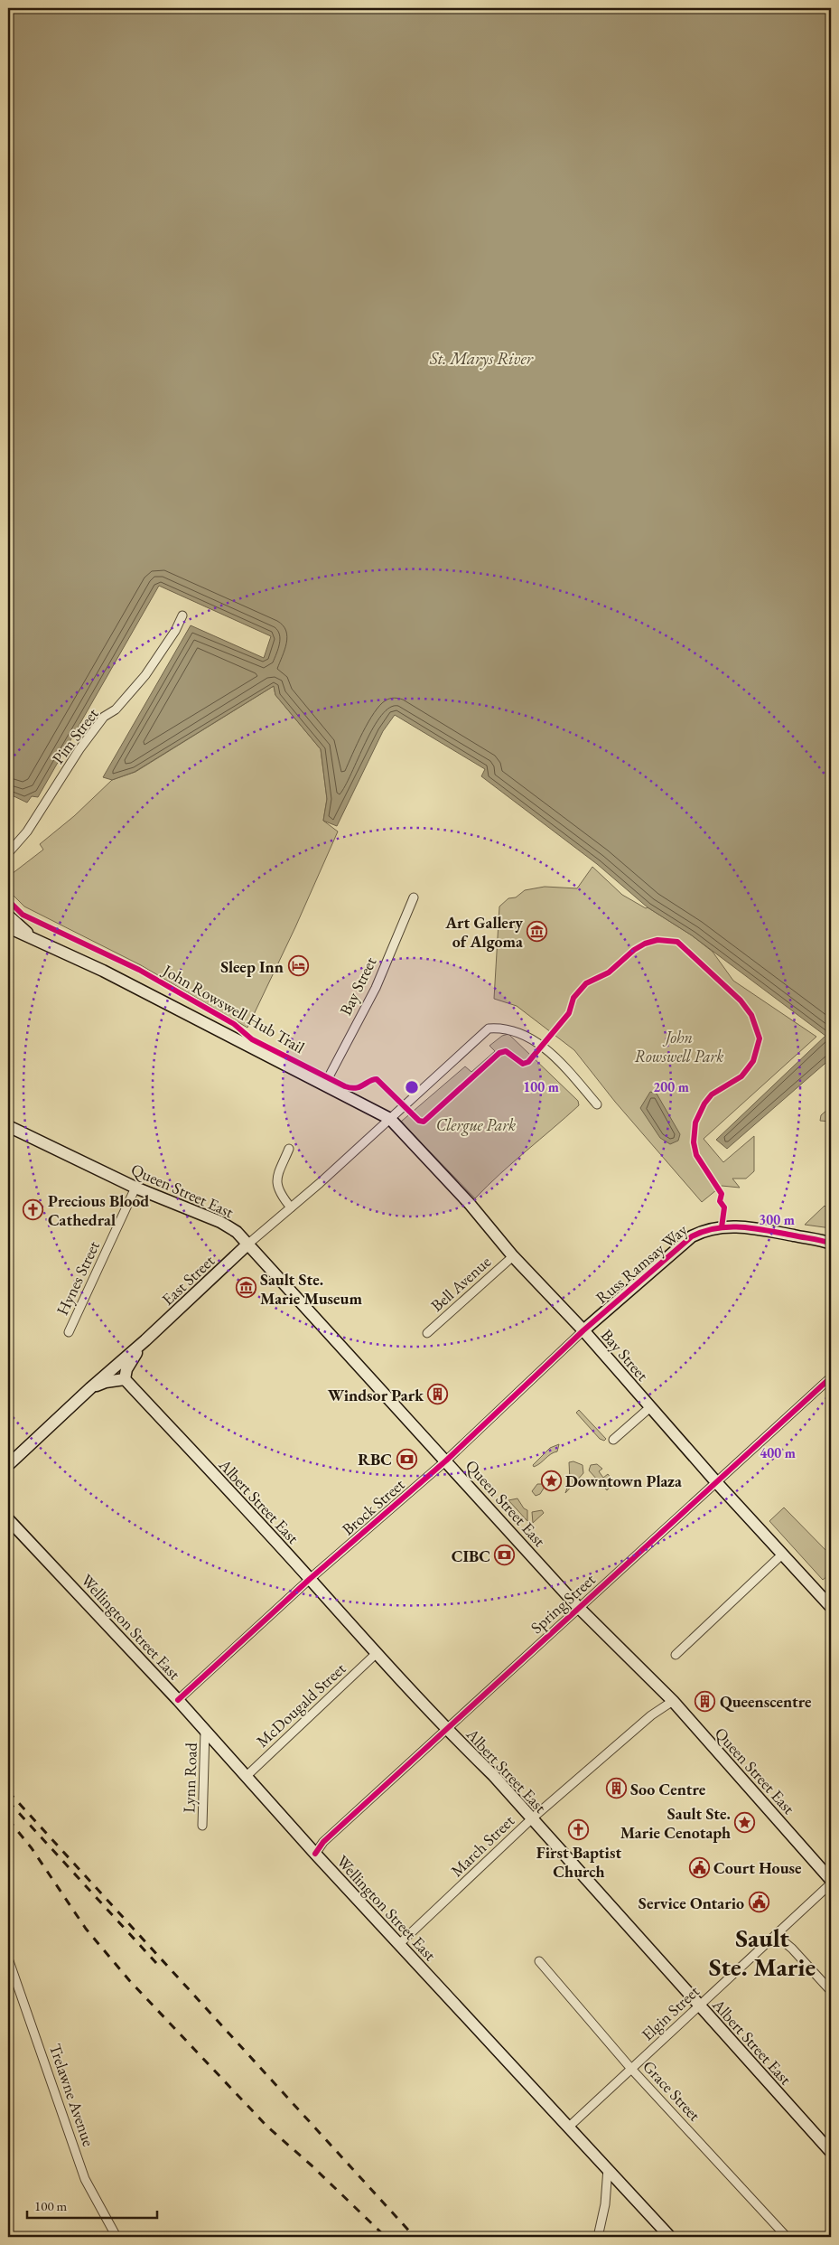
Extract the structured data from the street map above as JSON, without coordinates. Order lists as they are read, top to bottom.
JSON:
{
  "streets": {
    "main road": [
      "Bay Street",
      "Queen Street East",
      "Russ Ramsay Way",
      "East Street",
      "Albert Street East",
      "Wellington Street East"
    ],
    "street": [
      "Pim Street",
      "Hynes Street",
      "Bell Avenue",
      "Brock Street",
      "Spring Street",
      "McDougald Street",
      "Lynn Road",
      "March Street",
      "Elgin Street",
      "Grace Street",
      "Trelawne Avenue"
    ],
    "cycle path": ["John Rowswell Hub Trail"]
  },
  "crossings": [
    ["Bay Street", "Russ Ramsay Way"],
    ["Bay Street", "East Street"],
    ["Bay Street", "Bell Avenue"],
    ["Bay Street", "Brock Street"],
    ["Bay Street", "Spring Street"],
    ["Queen Street East", "Hynes Street"],
    ["Queen Street East", "East Street"],
    ["Queen Street East", "Brock Street"],
    ["Queen Street East", "Spring Street"],
    ["Queen Street East", "March Street"],
    ["Russ Ramsay Way", "Brock Street"],
    ["Albert Street East", "Brock Street"],
    ["Albert Street East", "Spring Street"],
    ["Albert Street East", "McDougald Street"],
    ["Albert Street East", "March Street"],
    ["Albert Street East", "Elgin Street"],
    ["Brock Street", "Wellington Street East"],
    ["Spring Street", "Wellington Street East"],
    ["Wellington Street East", "McDougald Street"],
    ["Wellington Street East", "Lynn Road"],
    ["Wellington Street East", "March Street"],
    ["Wellington Street East", "Elgin Street"],
    ["Elgin Street", "Grace Street"]
  ],
  "districts": ["Sault Ste. Marie"],
  "water": ["St. Marys River"],
  "parks": ["John Rowswell Park", "Clergue Park"],
  "places": {
    "museum": ["Art Gallery of Algoma", "Sault Ste. Marie Museum"],
    "hotel": ["Sleep Inn"],
    "church": ["Precious Blood Cathedral", "First Baptist Church"],
    "building": ["Windsor Park", "Queenscentre", "Soo Centre"],
    "bank": ["RBC", "CIBC"],
    "place": ["Downtown Plaza", "Sault Ste. Marie Cenotaph"],
    "public building": ["Court House", "Service Ontario"]
  },
  "scale_bar": "100 m",
  "rings": [
    "100 m",
    "200 m",
    "300 m",
    "400 m"
  ]
}
